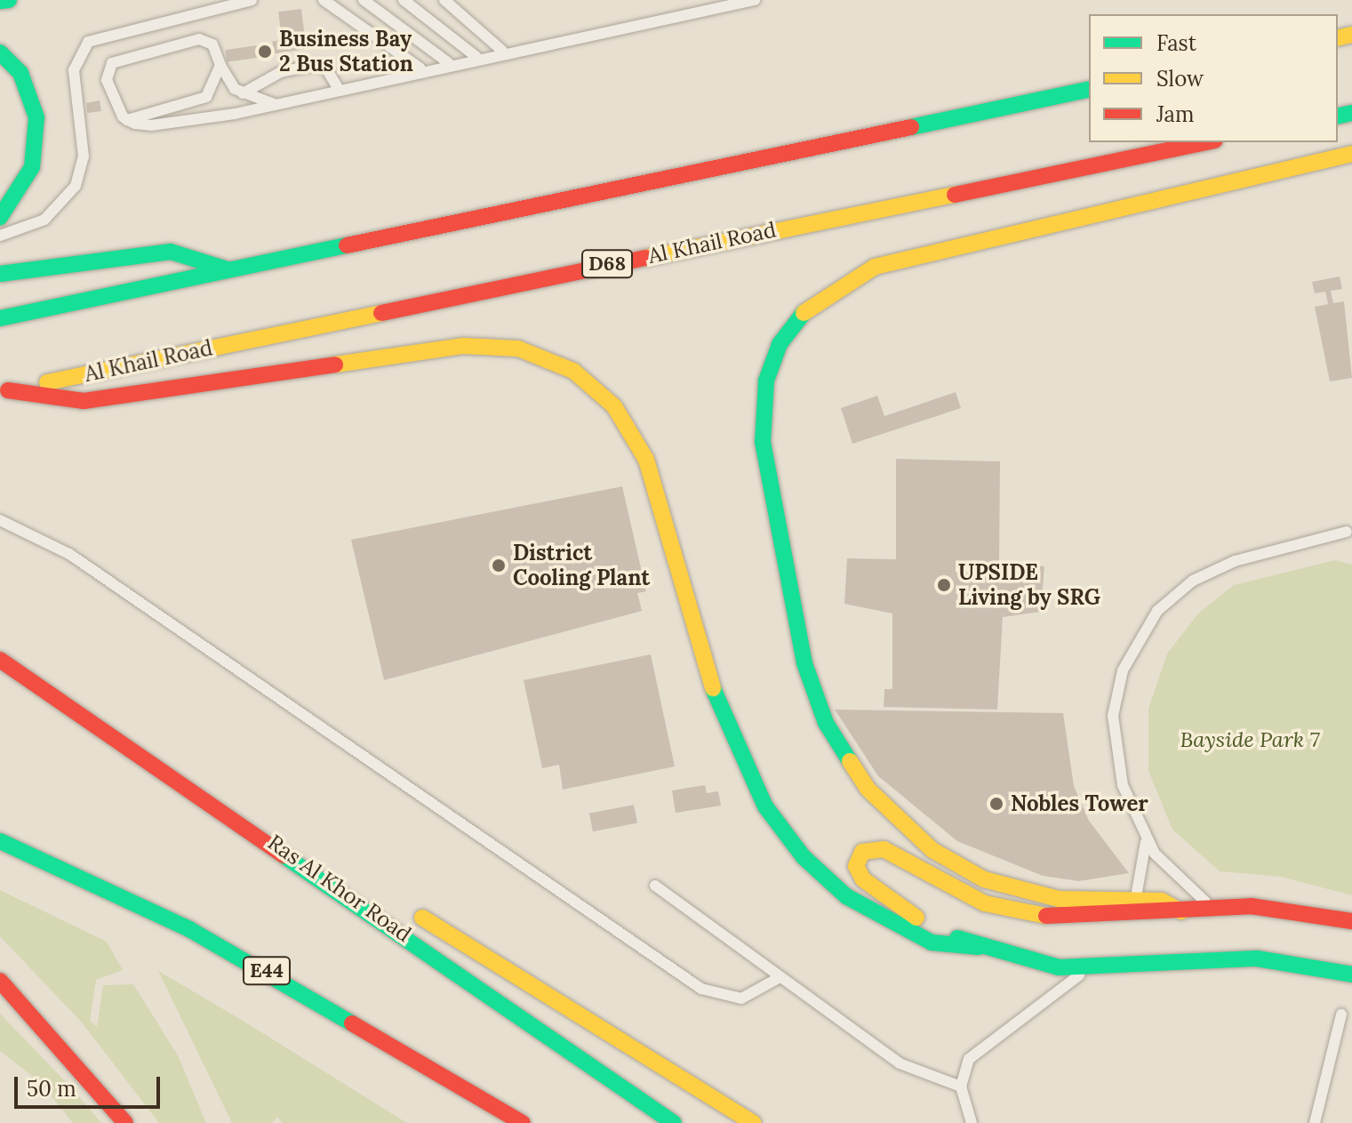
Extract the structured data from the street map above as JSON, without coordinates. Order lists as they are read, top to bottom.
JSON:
{
  "streets": {
    "main road": [
      "Al Khail Road",
      "D68",
      "Ras Al Khor Road",
      "E44"
    ]
  },
  "parks": ["Bayside Park 7"],
  "places": [
    "Business Bay 2 Bus Station",
    "District Cooling Plant",
    "UPSIDE Living by SRG",
    "Nobles Tower"
  ],
  "legend": ["Fast", "Slow", "Jam"],
  "scale_bar": "50 m"
}
